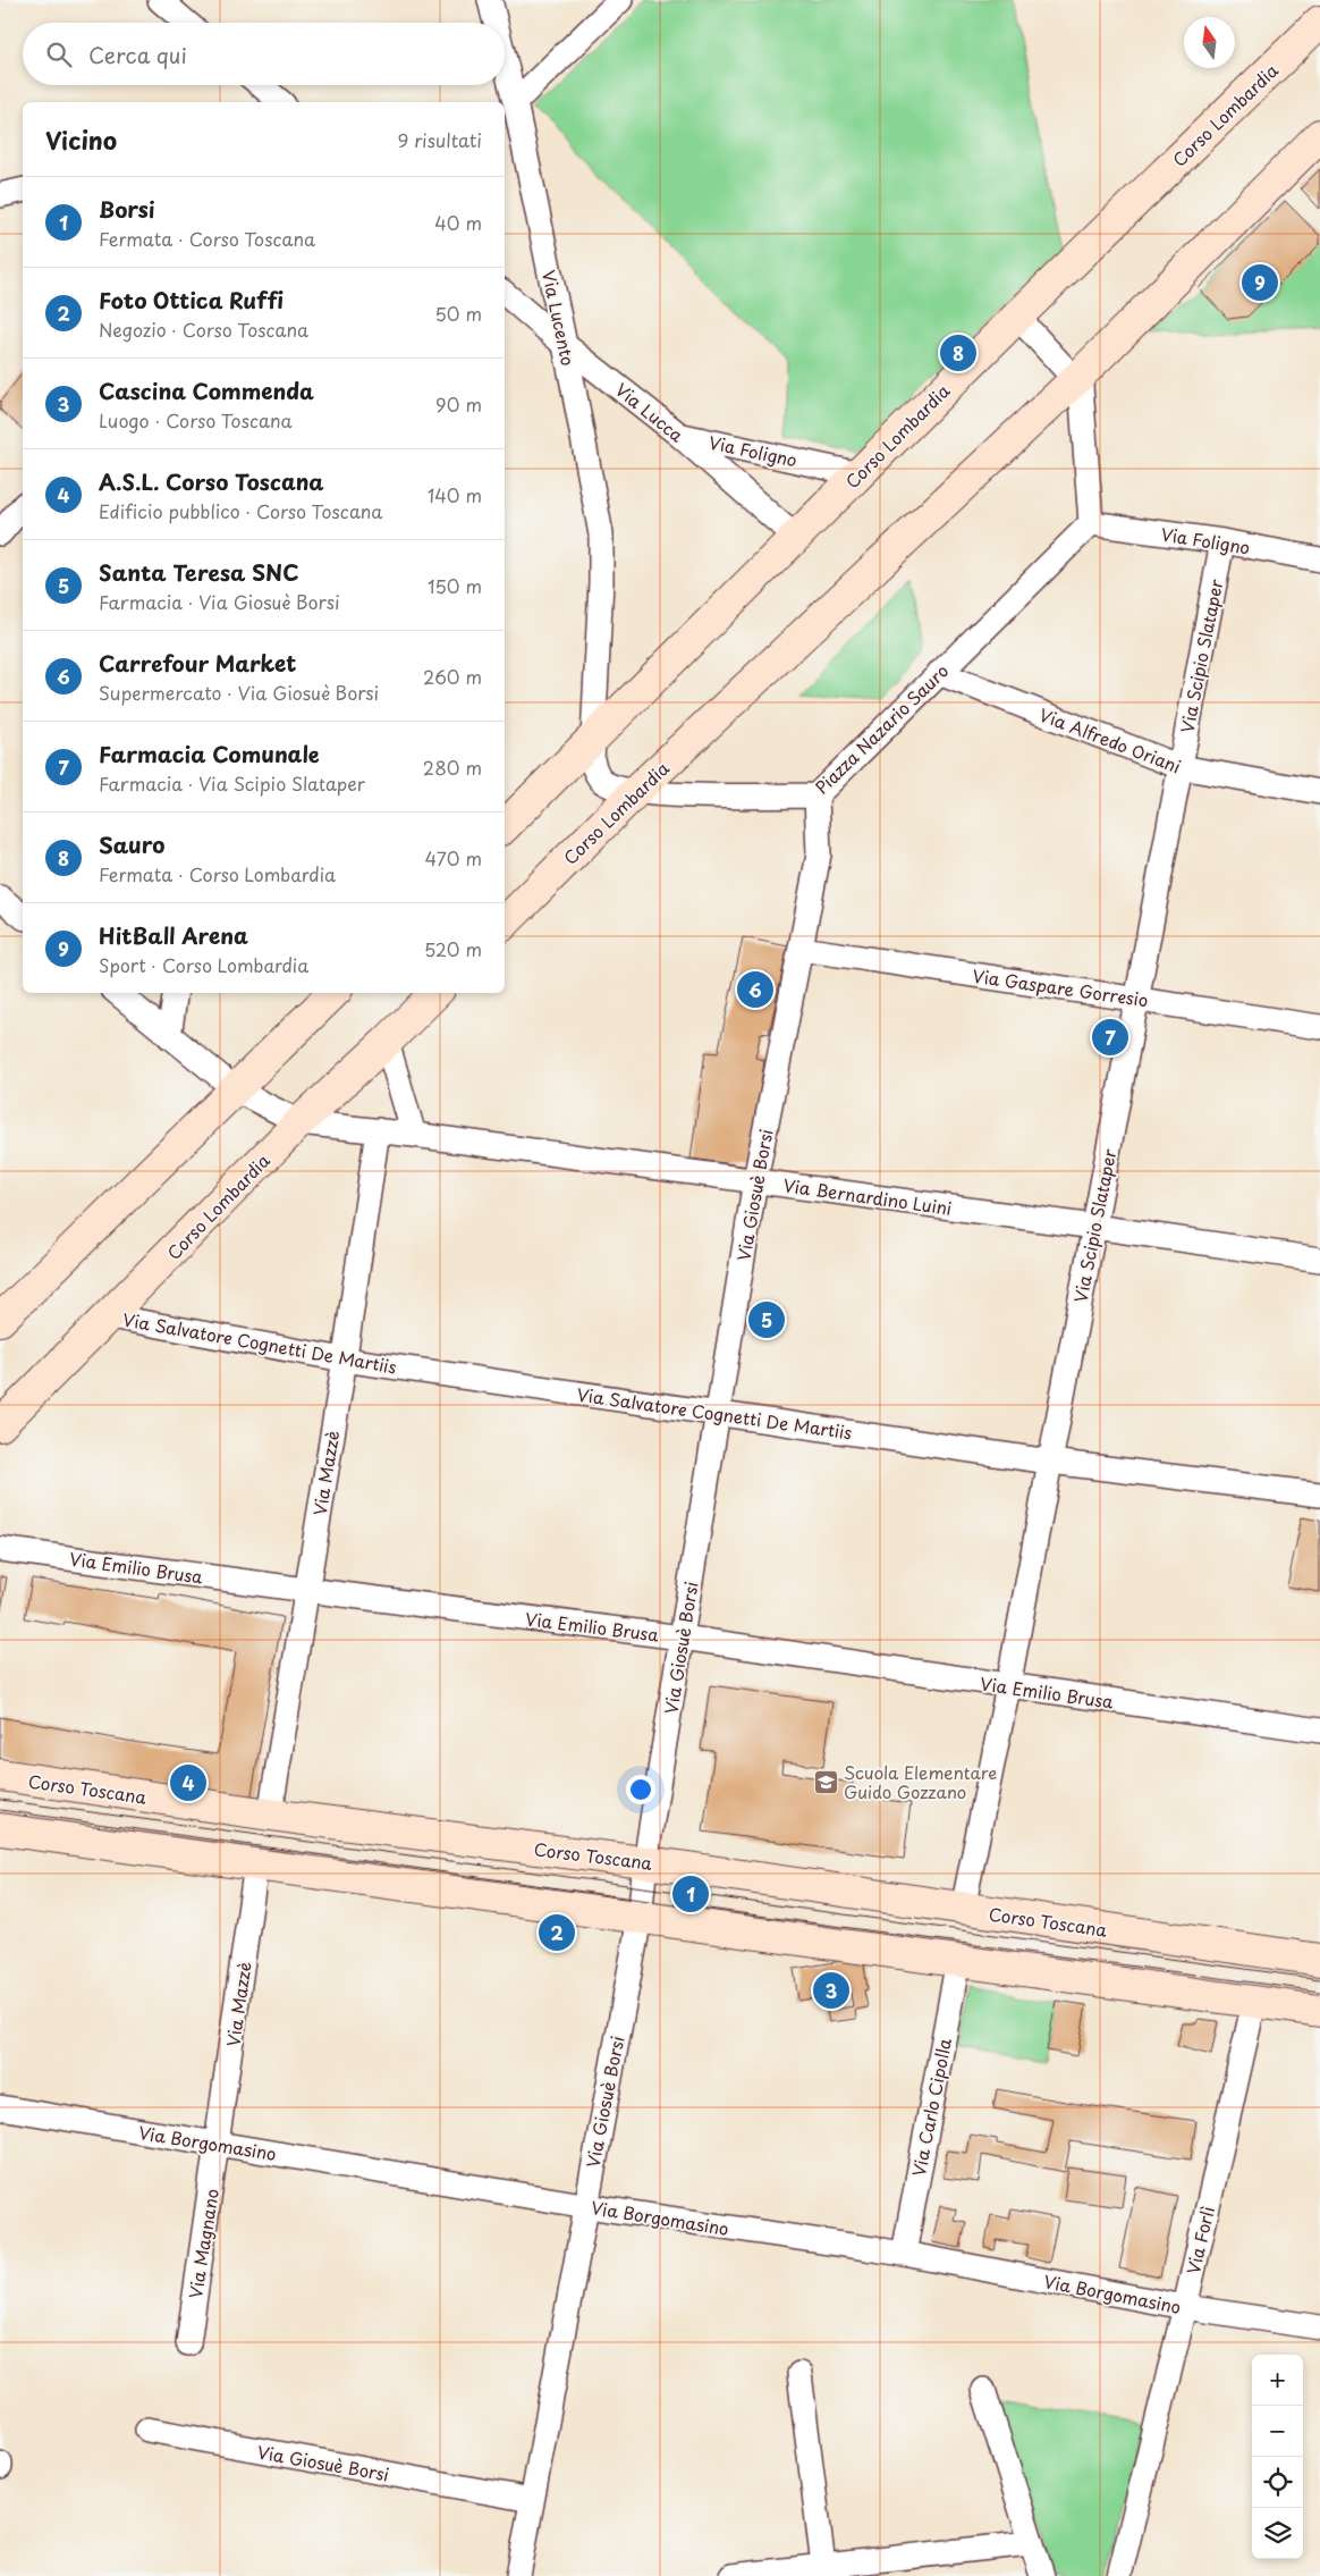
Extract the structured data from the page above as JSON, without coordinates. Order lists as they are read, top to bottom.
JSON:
{
  "streets": {
    "street": [
      "Corso Lombardia",
      "Via Lucento",
      "Via Lucca",
      "Via Foligno",
      "Via Scipio Slataper",
      "Piazza Nazario Sauro",
      "Via Alfredo Oriani",
      "Via Gaspare Gorresio",
      "Via Giosuè Borsi",
      "Via Bernardino Luini",
      "Via Salvatore Cognetti De Martiis",
      "Via Mazzè",
      "Via Emilio Brusa",
      "Corso Toscana",
      "Via Carlo Cipolla",
      "Via Borgomasino",
      "Via Forlì",
      "Via Magnano"
    ]
  },
  "crossings": [
    ["Corso Lombardia", "Via Lucca"],
    ["Corso Lombardia", "Via Foligno"],
    ["Corso Lombardia", "Piazza Nazario Sauro"],
    ["Corso Lombardia", "Via Bernardino Luini"],
    ["Corso Lombardia", "Via Salvatore Cognetti De Martiis"],
    ["Via Lucento", "Via Lucca"],
    ["Via Lucento", "Piazza Nazario Sauro"],
    ["Via Lucca", "Via Foligno"],
    ["Via Foligno", "Via Scipio Slataper"],
    ["Via Foligno", "Piazza Nazario Sauro"],
    ["Via Scipio Slataper", "Via Alfredo Oriani"],
    ["Via Scipio Slataper", "Via Gaspare Gorresio"],
    ["Via Scipio Slataper", "Via Bernardino Luini"],
    ["Via Scipio Slataper", "Via Salvatore Cognetti De Martiis"],
    ["Via Scipio Slataper", "Via Emilio Brusa"],
    ["Via Scipio Slataper", "Corso Toscana"],
    ["Piazza Nazario Sauro", "Via Alfredo Oriani"],
    ["Piazza Nazario Sauro", "Via Giosuè Borsi"],
    ["Via Gaspare Gorresio", "Via Giosuè Borsi"],
    ["Via Giosuè Borsi", "Via Bernardino Luini"],
    ["Via Giosuè Borsi", "Via Salvatore Cognetti De Martiis"],
    ["Via Giosuè Borsi", "Via Emilio Brusa"],
    ["Via Giosuè Borsi", "Corso Toscana"],
    ["Via Giosuè Borsi", "Via Borgomasino"],
    ["Via Bernardino Luini", "Via Mazzè"],
    ["Via Salvatore Cognetti De Martiis", "Via Mazzè"],
    ["Via Mazzè", "Via Emilio Brusa"],
    ["Via Mazzè", "Corso Toscana"],
    ["Via Mazzè", "Via Borgomasino"],
    ["Via Mazzè", "Via Magnano"],
    ["Via Carlo Cipolla", "Via Borgomasino"],
    ["Via Borgomasino", "Via Forlì"],
    ["Via Borgomasino", "Via Magnano"]
  ],
  "places": {
    "school or university": ["Scuola Elementare Guido Gozzano"]
  },
  "north": "top",
  "page": {
    "search": "Cerca qui",
    "heading": ["Vicino", "9 risultati"],
    "list": [
      {
        "mark": "1",
        "name": "Borsi",
        "note": "Fermata · Corso Toscana",
        "value": "40 m"
      },
      {
        "mark": "2",
        "name": "Foto Ottica Ruffi",
        "note": "Negozio · Corso Toscana",
        "value": "50 m"
      },
      {
        "mark": "3",
        "name": "Cascina Commenda",
        "note": "Luogo · Corso Toscana",
        "value": "90 m"
      },
      {
        "mark": "4",
        "name": "A.S.L. Corso Toscana",
        "note": "Edificio pubblico · Corso Toscana",
        "value": "140 m"
      },
      {
        "mark": "5",
        "name": "Santa Teresa SNC",
        "note": "Farmacia · Via Giosuè Borsi",
        "value": "150 m"
      },
      {
        "mark": "6",
        "name": "Carrefour Market",
        "note": "Supermercato · Via Giosuè Borsi",
        "value": "260 m"
      },
      {
        "mark": "7",
        "name": "Farmacia Comunale",
        "note": "Farmacia · Via Scipio Slataper",
        "value": "280 m"
      },
      {
        "mark": "8",
        "name": "Sauro",
        "note": "Fermata · Corso Lombardia",
        "value": "470 m"
      },
      {
        "mark": "9",
        "name": "HitBall Arena",
        "note": "Sport · Corso Lombardia",
        "value": "520 m"
      }
    ],
    "pins": [
      "9",
      "8",
      "6",
      "7",
      "5",
      "4",
      "1",
      "2",
      "3"
    ],
    "map_buttons": ["+", "−"]
  }
}
